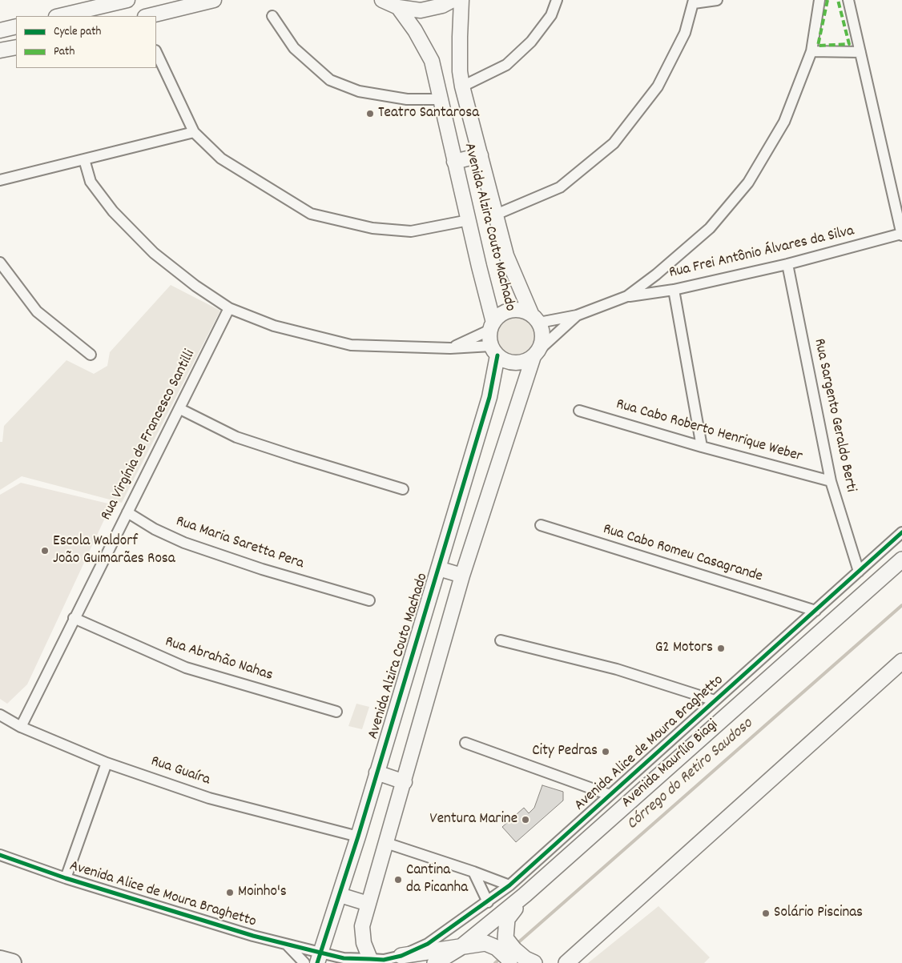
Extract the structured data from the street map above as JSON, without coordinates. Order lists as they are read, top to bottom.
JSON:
{
  "streets": {
    "main road": ["Avenida Maurílio Biagi"],
    "street": [
      "Avenida Alzira Couto Machado",
      "Rua Frei Antônio Álvares da Silva",
      "Rua Sargento Geraldo Berti",
      "Rua Cabo Roberto Henrique Weber",
      "Rua Virgínia de Francesco Santilli",
      "Rua Maria Saretta Pera",
      "Rua Cabo Romeu Casagrande",
      "Rua Abrahão Nahas",
      "Avenida Alice de Moura Braghetto",
      "Rua Guaíra"
    ]
  },
  "crossings": [
    ["Avenida Alzira Couto Machado", "Avenida Alice de Moura Braghetto"],
    ["Avenida Alzira Couto Machado", "Rua Guaíra"],
    ["Rua Frei Antônio Álvares da Silva", "Rua Sargento Geraldo Berti"],
    ["Rua Sargento Geraldo Berti", "Rua Cabo Roberto Henrique Weber"],
    ["Rua Sargento Geraldo Berti", "Avenida Alice de Moura Braghetto"],
    ["Rua Virgínia de Francesco Santilli", "Rua Maria Saretta Pera"],
    ["Rua Virgínia de Francesco Santilli", "Rua Abrahão Nahas"],
    ["Rua Virgínia de Francesco Santilli", "Rua Guaíra"],
    ["Rua Cabo Romeu Casagrande", "Avenida Alice de Moura Braghetto"]
  ],
  "water": ["Córrego do Retiro Saudoso"],
  "places": [
    "Teatro Santarosa",
    "Escola Waldorf João Guimarães Rosa",
    "G2 Motors",
    "City Pedras",
    "Ventura Marine",
    "Cantina da Picanha",
    "Moinho's",
    "Solário Piscinas"
  ],
  "legend": ["Cycle path", "Path"]
}
